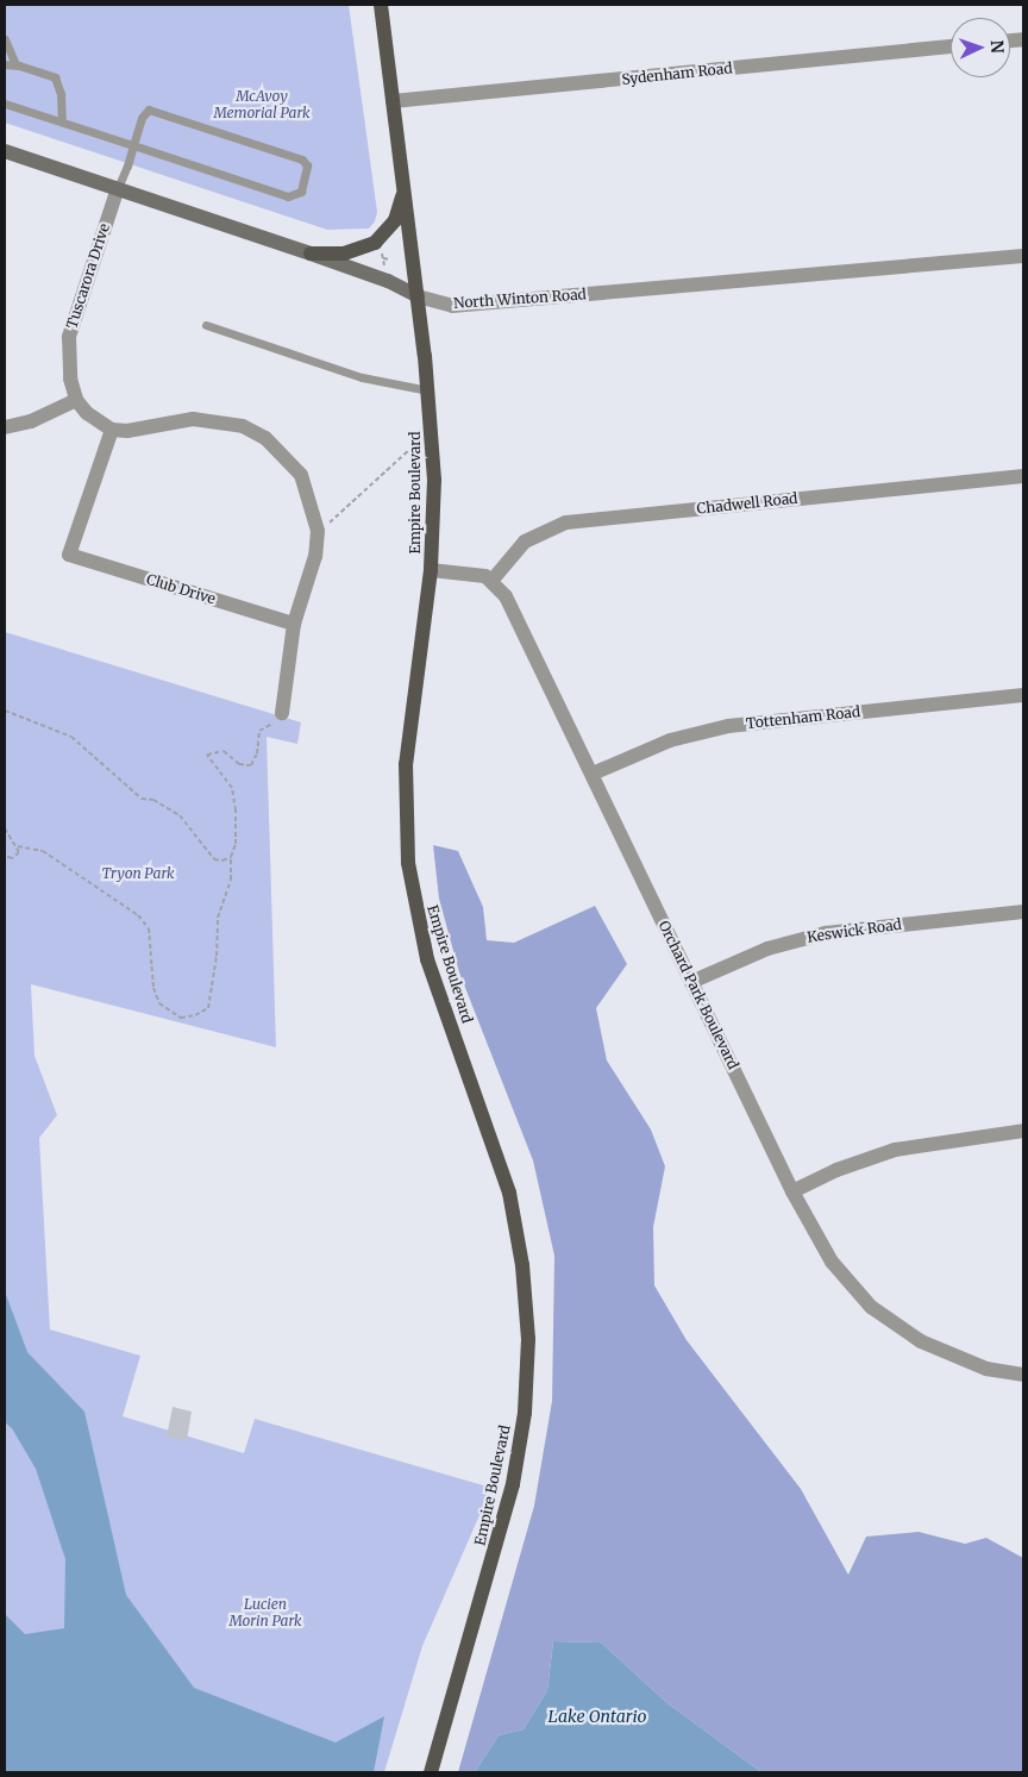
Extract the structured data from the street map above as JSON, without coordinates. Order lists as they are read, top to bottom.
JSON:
{
  "streets": {
    "main road": ["North Winton Road", "Empire Boulevard"],
    "street": [
      "Sydenham Road",
      "Tuscarora Drive",
      "Chadwell Road",
      "Club Drive",
      "Tottenham Road",
      "Keswick Road",
      "Orchard Park Boulevard"
    ]
  },
  "crossings": [
    ["Sydenham Road", "Empire Boulevard"],
    ["Tuscarora Drive", "North Winton Road"],
    ["North Winton Road", "Empire Boulevard"],
    ["Chadwell Road", "Orchard Park Boulevard"],
    ["Tottenham Road", "Orchard Park Boulevard"],
    ["Keswick Road", "Orchard Park Boulevard"]
  ],
  "water": ["Lake Ontario"],
  "parks": ["McAvoy Memorial Park", "Tryon Park", "Lucien Morin Park"],
  "north": "right"
}
